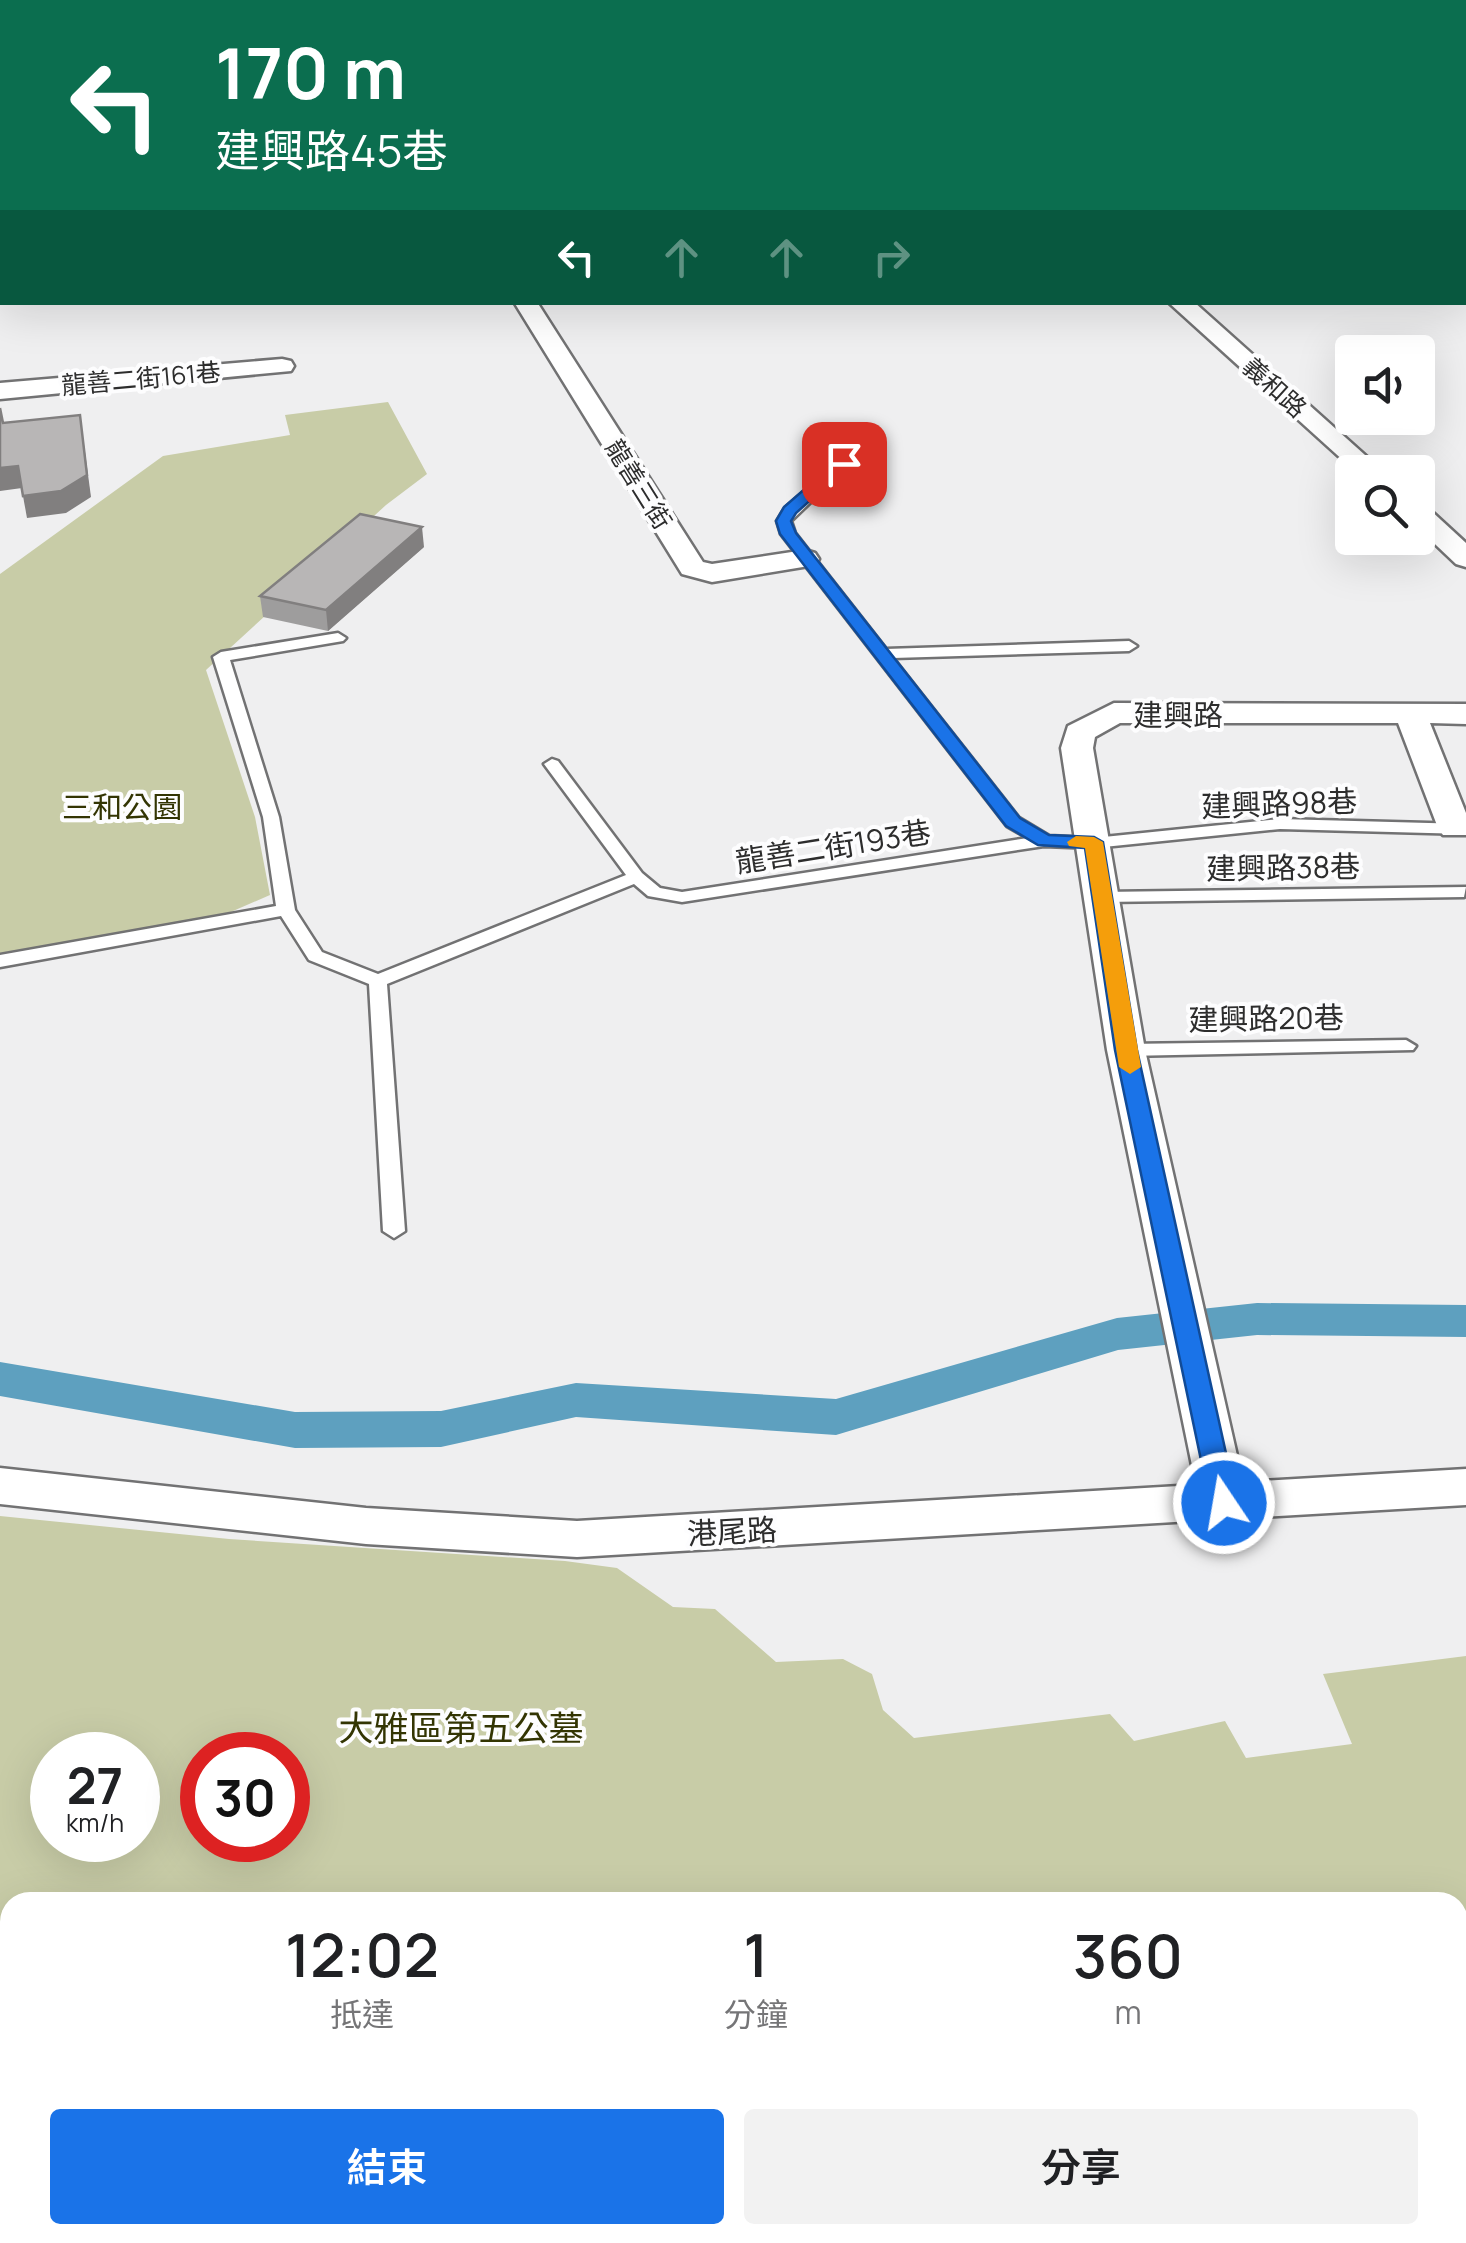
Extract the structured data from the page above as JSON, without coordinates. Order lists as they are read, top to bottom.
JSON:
{
  "streets": {
    "street": [
      "龍善二街161巷",
      "義和路",
      "龍善三街",
      "建興路",
      "港尾路"
    ],
    "lane": [
      "建興路98巷",
      "龍善二街193巷",
      "建興路38巷",
      "建興路20巷"
    ]
  },
  "crossings": [
    ["建興路", "建興路98巷"],
    ["建興路", "建興路38巷"],
    ["建興路", "建興路20巷"],
    ["建興路", "港尾路"],
    ["建興路98巷", "龍善二街193巷"]
  ],
  "parks": ["三和公園", "大雅區第五公墓"],
  "page": {
    "turn": ["170 m", "建興路45巷"],
    "speed": "27 km/h",
    "limit": "30",
    "eta": [
      "12:02",
      "抵達",
      "1",
      "分鐘",
      "360",
      "m"
    ],
    "buttons": ["結束", "分享"]
  }
}
